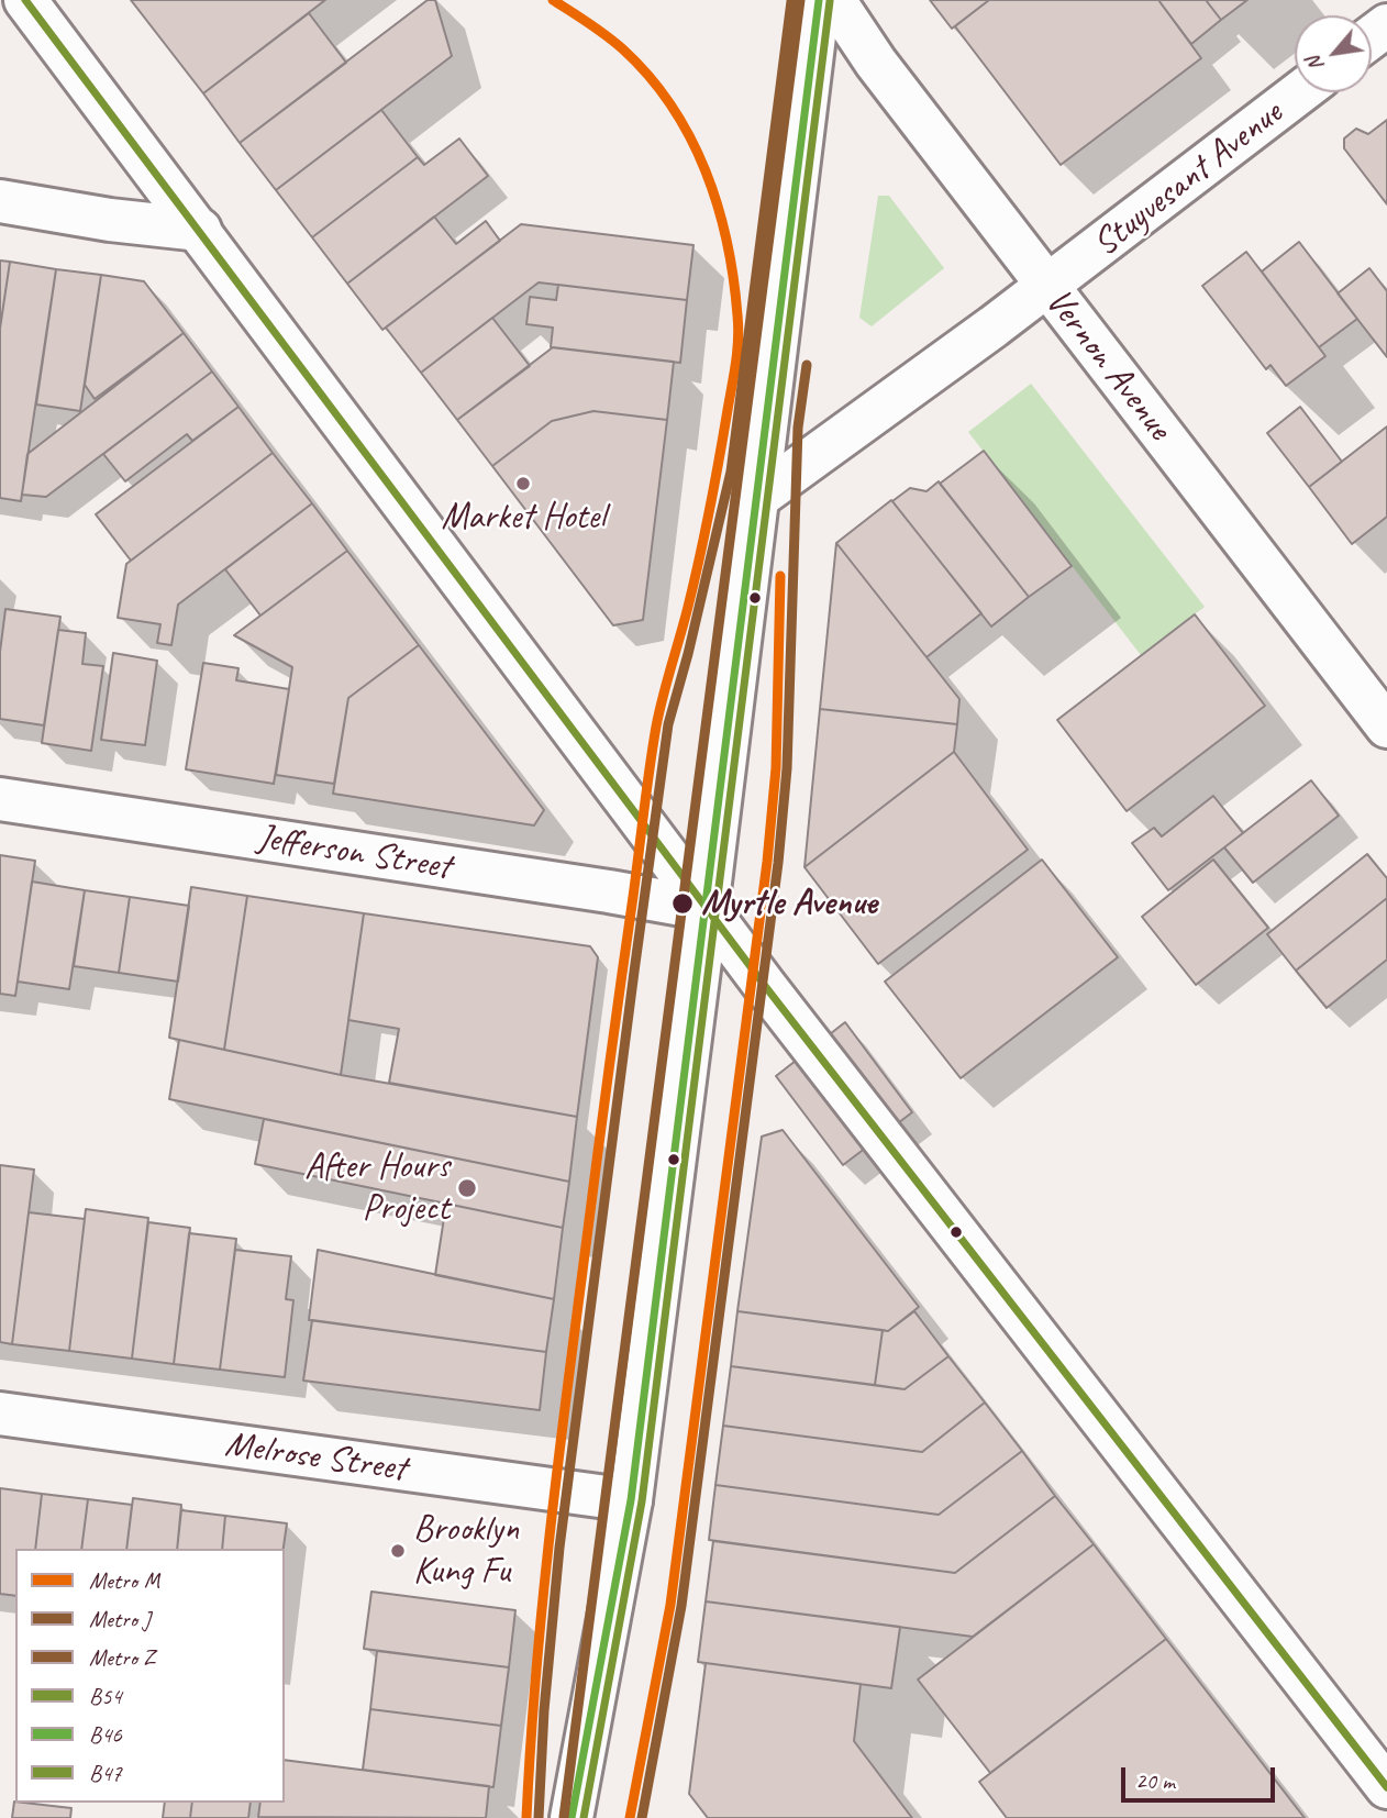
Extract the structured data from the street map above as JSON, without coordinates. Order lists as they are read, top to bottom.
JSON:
{
  "streets": {
    "main road": [
      "Stuyvesant Avenue",
      "Vernon Avenue",
      "Jefferson Street",
      "Melrose Street"
    ]
  },
  "crossings": [
    ["Stuyvesant Avenue", "Vernon Avenue"]
  ],
  "places": [
    "Market Hotel",
    "Myrtle Avenue",
    "After Hours Project",
    "Brooklyn Kung Fu"
  ],
  "lines": [
    "metro line M",
    "metro line Z",
    "transit line B54",
    "transit line B46",
    "metro line J",
    "transit line B47"
  ],
  "legend": [
    "Metro M",
    "Metro J",
    "Metro Z",
    "B54",
    "B46",
    "B47"
  ],
  "scale_bar": "20 m",
  "north": "bottom left"
}
